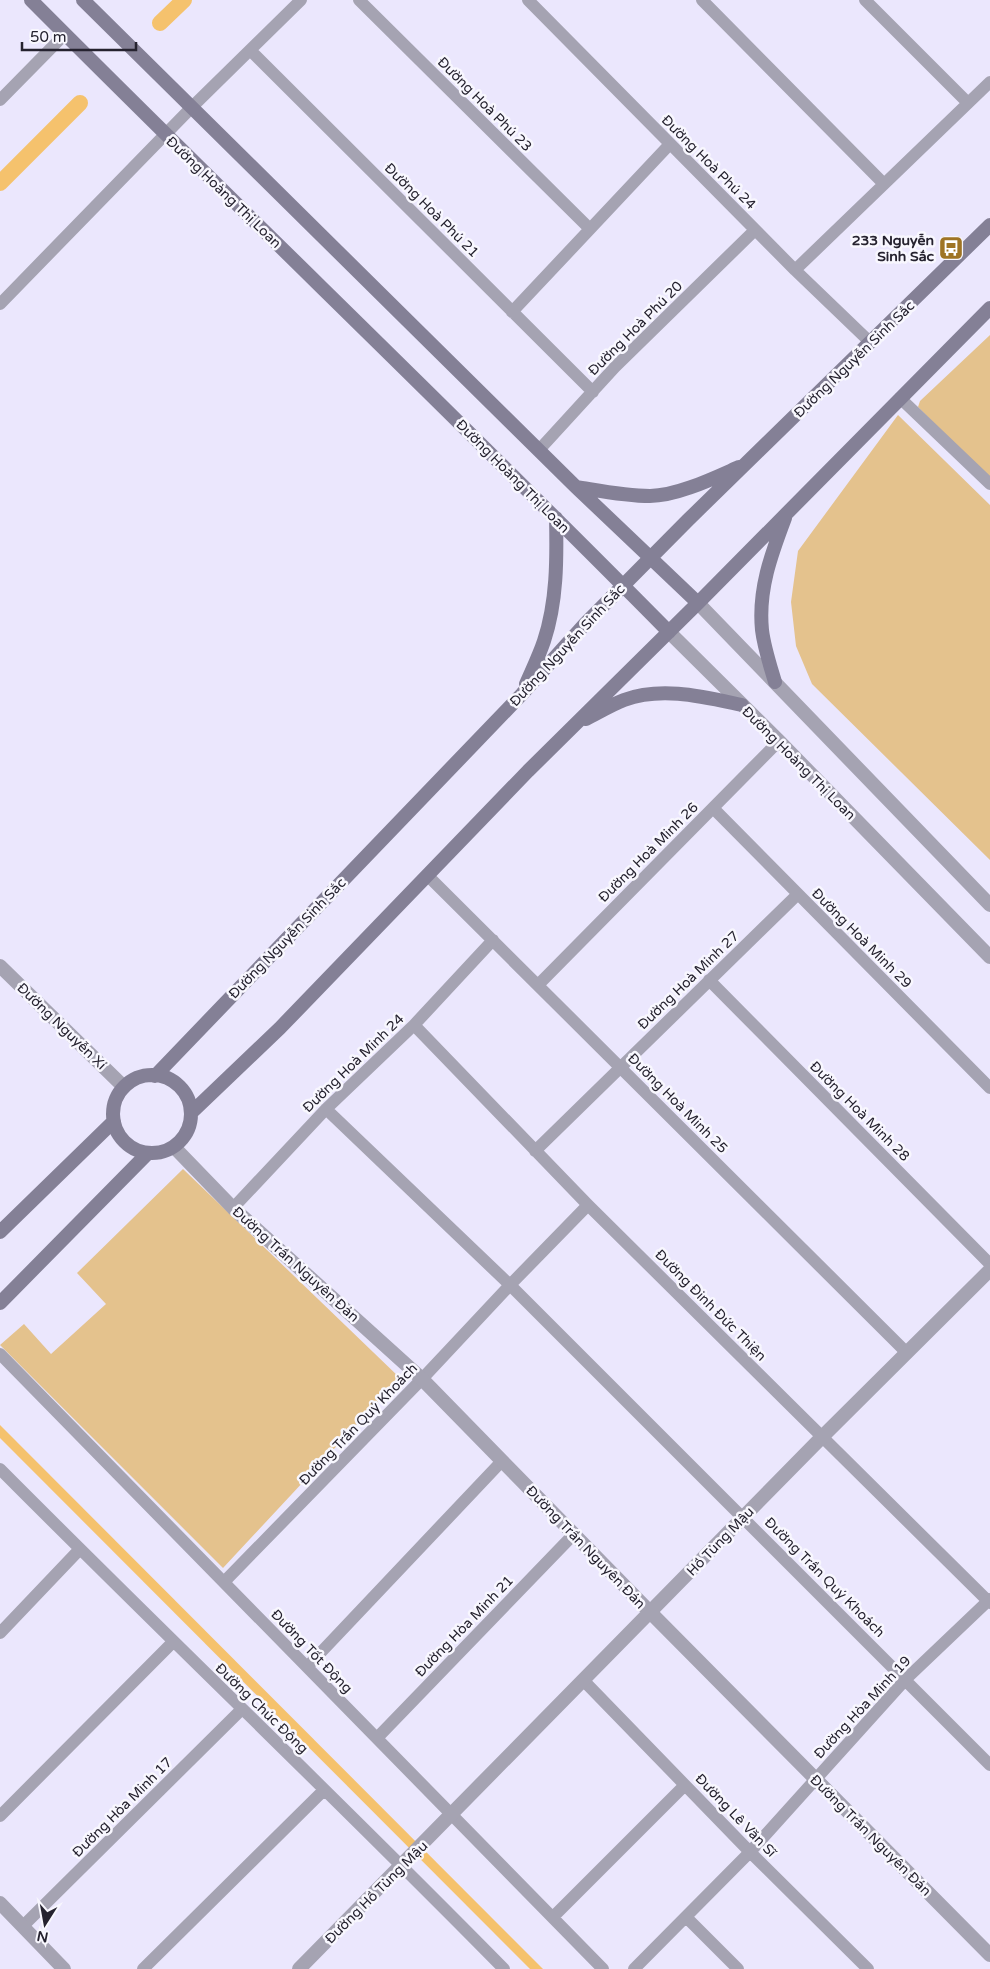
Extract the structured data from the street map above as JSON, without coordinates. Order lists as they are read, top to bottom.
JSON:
{
  "streets": {
    "main road": ["Đường Hoàng Thị Loan", "Đường Nguyễn Sinh Sắc"],
    "street": [
      "Đường Hoà Phú 23",
      "Đường Hoà Phú 24",
      "Đường Hoà Phú 21",
      "Đường Hoà Phú 20",
      "Đường Hoà Minh 26",
      "Đường Hoà Minh 29",
      "Đường Hoà Minh 27",
      "Đường Nguyễn Xí",
      "Đường Hoà Minh 24",
      "Đường Hoà Minh 25",
      "Đường Hoà Minh 28",
      "Đường Trần Nguyên Đán",
      "Đường Đinh Đức Thiện",
      "Đường Trần Quý Khoách",
      "Hồ Tùng Mậu",
      "Đường Hòa Minh 21",
      "Đường Tốt Động",
      "Đường Hòa Minh 19",
      "Đường Chúc Động",
      "Đường Hòa Minh 17",
      "Đường Lê Văn Sĩ",
      "Đường Hồ Tùng Mậu"
    ]
  },
  "crossings": [
    ["Đường Hoà Phú 24", "Đường Hoà Phú 20"],
    ["Đường Hoà Phú 24", "Đường Nguyễn Sinh Sắc"],
    ["Đường Hoàng Thị Loan", "Đường Nguyễn Sinh Sắc"],
    ["Đường Hoàng Thị Loan", "Đường Hoà Minh 26"],
    ["Đường Hoà Phú 21", "Đường Hoà Phú 20"],
    ["Đường Nguyễn Sinh Sắc", "Đường Nguyễn Xí"],
    ["Đường Nguyễn Sinh Sắc", "Đường Trần Nguyên Đán"],
    ["Đường Hoà Minh 26", "Đường Hoà Minh 29"],
    ["Đường Hoà Minh 26", "Đường Hoà Minh 25"],
    ["Đường Hoà Minh 29", "Đường Hoà Minh 27"],
    ["Đường Hoà Minh 27", "Đường Hoà Minh 25"],
    ["Đường Hoà Minh 27", "Đường Hoà Minh 28"],
    ["Đường Hoà Minh 27", "Đường Đinh Đức Thiện"],
    ["Đường Nguyễn Xí", "Đường Trần Nguyên Đán"],
    ["Đường Hoà Minh 24", "Đường Hoà Minh 25"],
    ["Đường Hoà Minh 24", "Đường Trần Nguyên Đán"],
    ["Đường Hoà Minh 24", "Đường Đinh Đức Thiện"],
    ["Đường Hoà Minh 24", "Đường Trần Quý Khoách"],
    ["Đường Hoà Minh 25", "Hồ Tùng Mậu"],
    ["Đường Trần Nguyên Đán", "Đường Trần Quý Khoách"],
    ["Đường Trần Nguyên Đán", "Hồ Tùng Mậu"],
    ["Đường Trần Nguyên Đán", "Đường Hòa Minh 21"],
    ["Đường Trần Nguyên Đán", "Đường Hòa Minh 19"],
    ["Đường Đinh Đức Thiện", "Đường Trần Quý Khoách"],
    ["Đường Đinh Đức Thiện", "Hồ Tùng Mậu"],
    ["Đường Đinh Đức Thiện", "Đường Hòa Minh 19"],
    ["Đường Trần Quý Khoách", "Hồ Tùng Mậu"],
    ["Đường Trần Quý Khoách", "Đường Tốt Động"],
    ["Đường Trần Quý Khoách", "Đường Hòa Minh 19"],
    ["Hồ Tùng Mậu", "Đường Tốt Động"],
    ["Hồ Tùng Mậu", "Đường Lê Văn Sĩ"],
    ["Hồ Tùng Mậu", "Đường Hồ Tùng Mậu"],
    ["Đường Hòa Minh 21", "Đường Tốt Động"],
    ["Đường Tốt Động", "Đường Hồ Tùng Mậu"],
    ["Đường Hòa Minh 19", "Đường Lê Văn Sĩ"],
    ["Đường Chúc Động", "Đường Hòa Minh 17"],
    ["Đường Chúc Động", "Đường Hồ Tùng Mậu"]
  ],
  "places": {
    "bus stop": ["233 Nguyễn Sinh Sắc"]
  },
  "scale_bar": "50 m",
  "north": "bottom"
}
